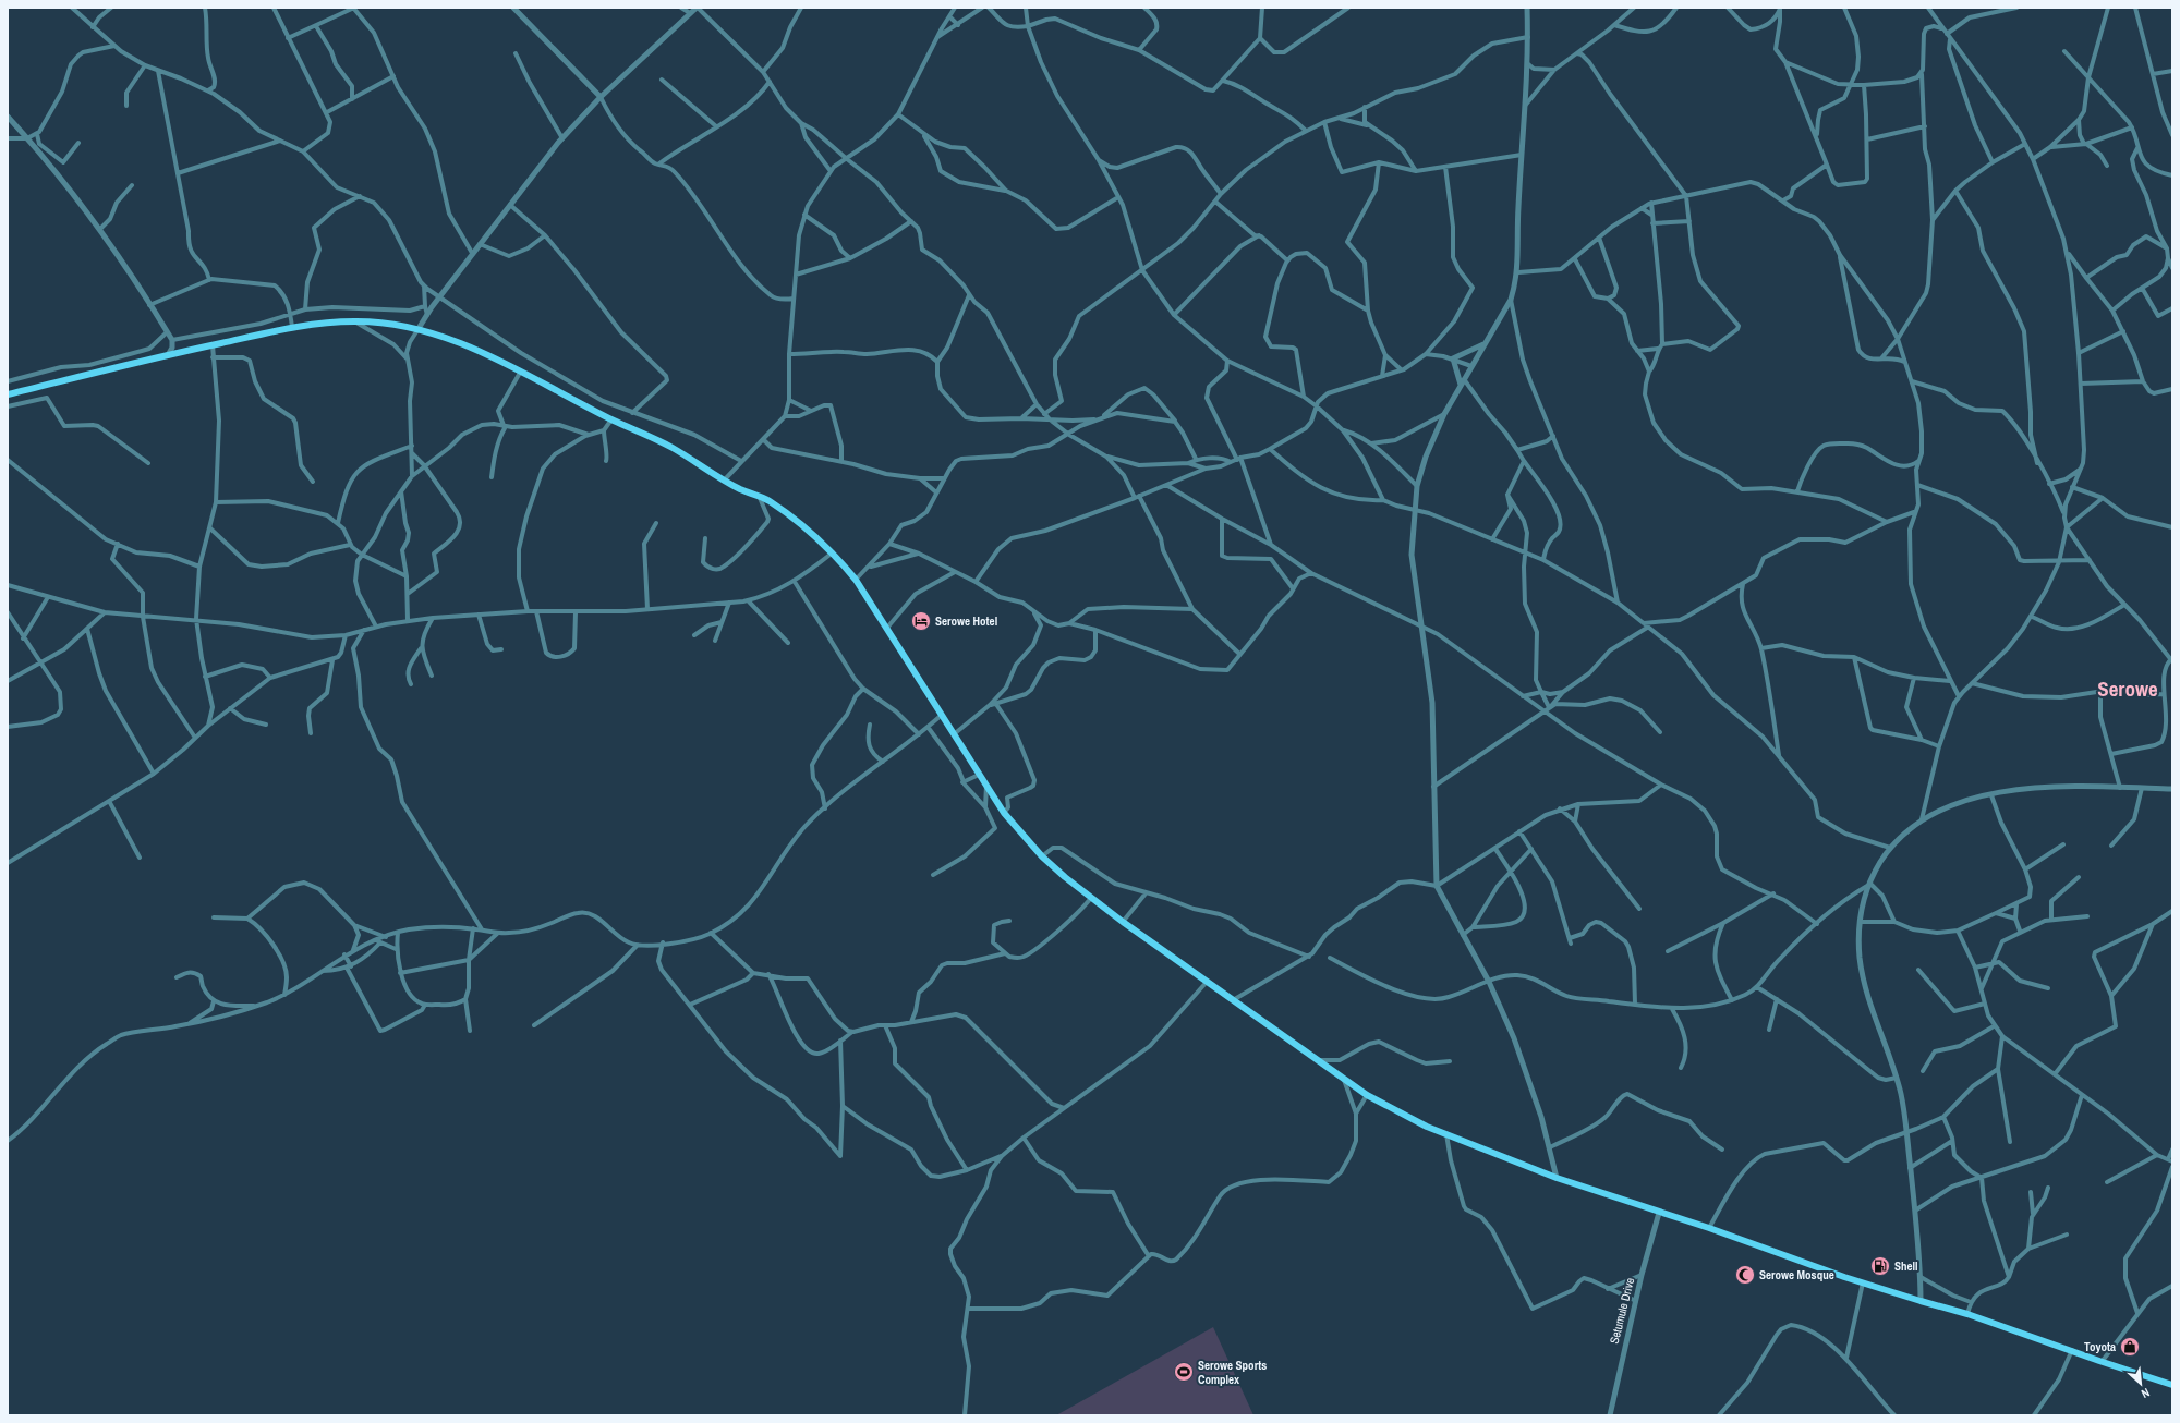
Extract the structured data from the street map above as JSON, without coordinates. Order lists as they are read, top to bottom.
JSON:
{
  "streets": {
    "street": ["Setumule Drive"]
  },
  "districts": ["Serowe"],
  "places": {
    "hotel": ["Serowe Hotel"],
    "fuel station": ["Shell"],
    "mosque": ["Serowe Mosque"],
    "shop": ["Toyota"],
    "sports": ["Serowe Sports Complex"]
  },
  "north": "bottom right"
}
